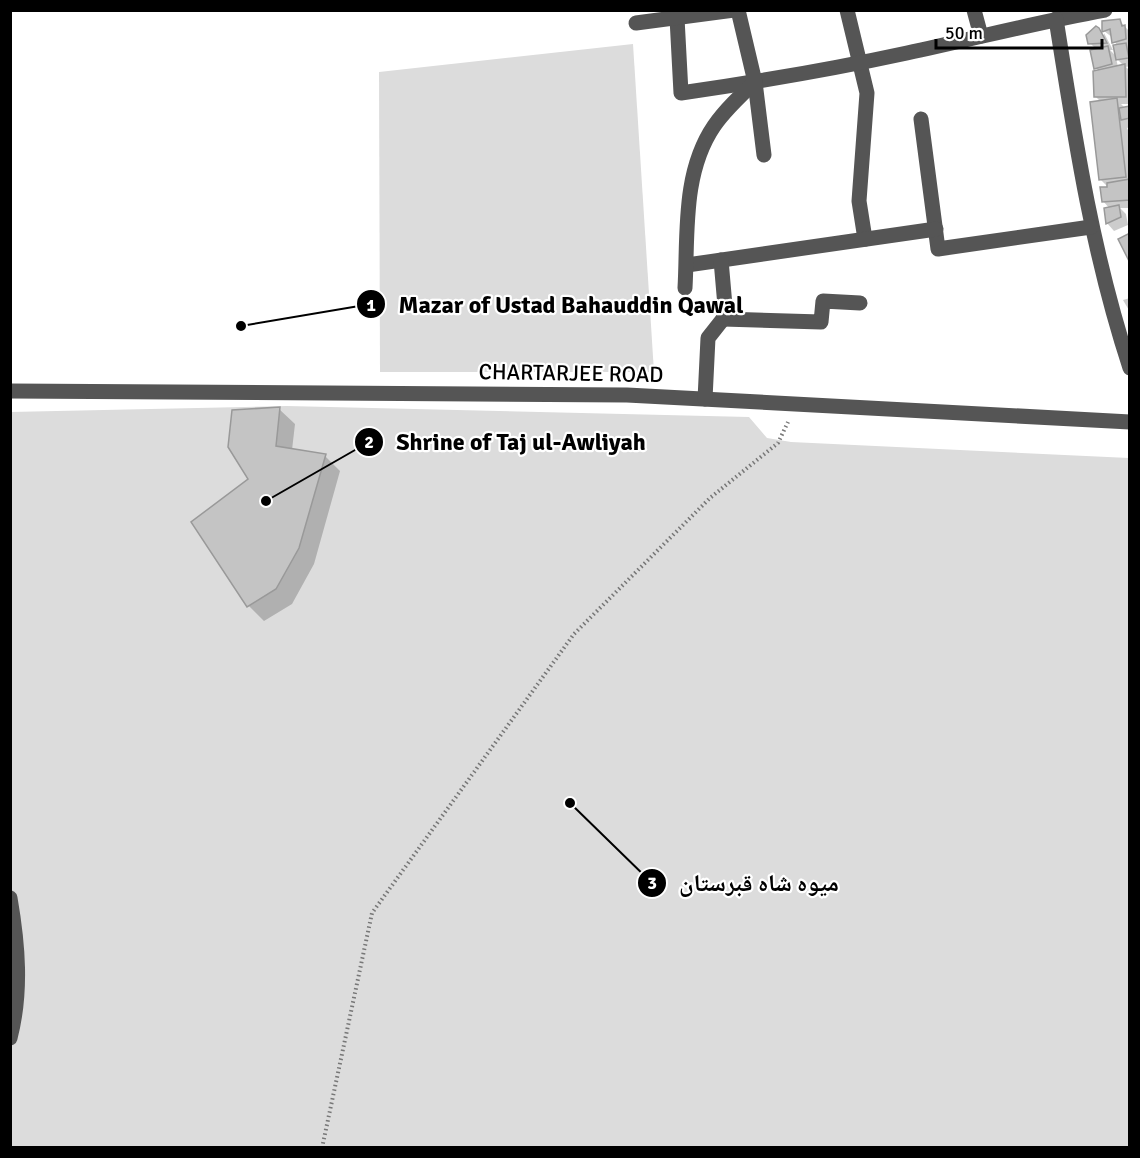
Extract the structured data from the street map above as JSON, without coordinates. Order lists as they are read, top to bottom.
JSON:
{
  "streets": {
    "street": ["CHARTARJEE ROAD"]
  },
  "places": ["Mazar of Ustad Bahauddin Qawal", "Shrine of Taj ul-Awliyah", "میوہ شاہ قبرستان"],
  "scale_bar": "50 m"
}
